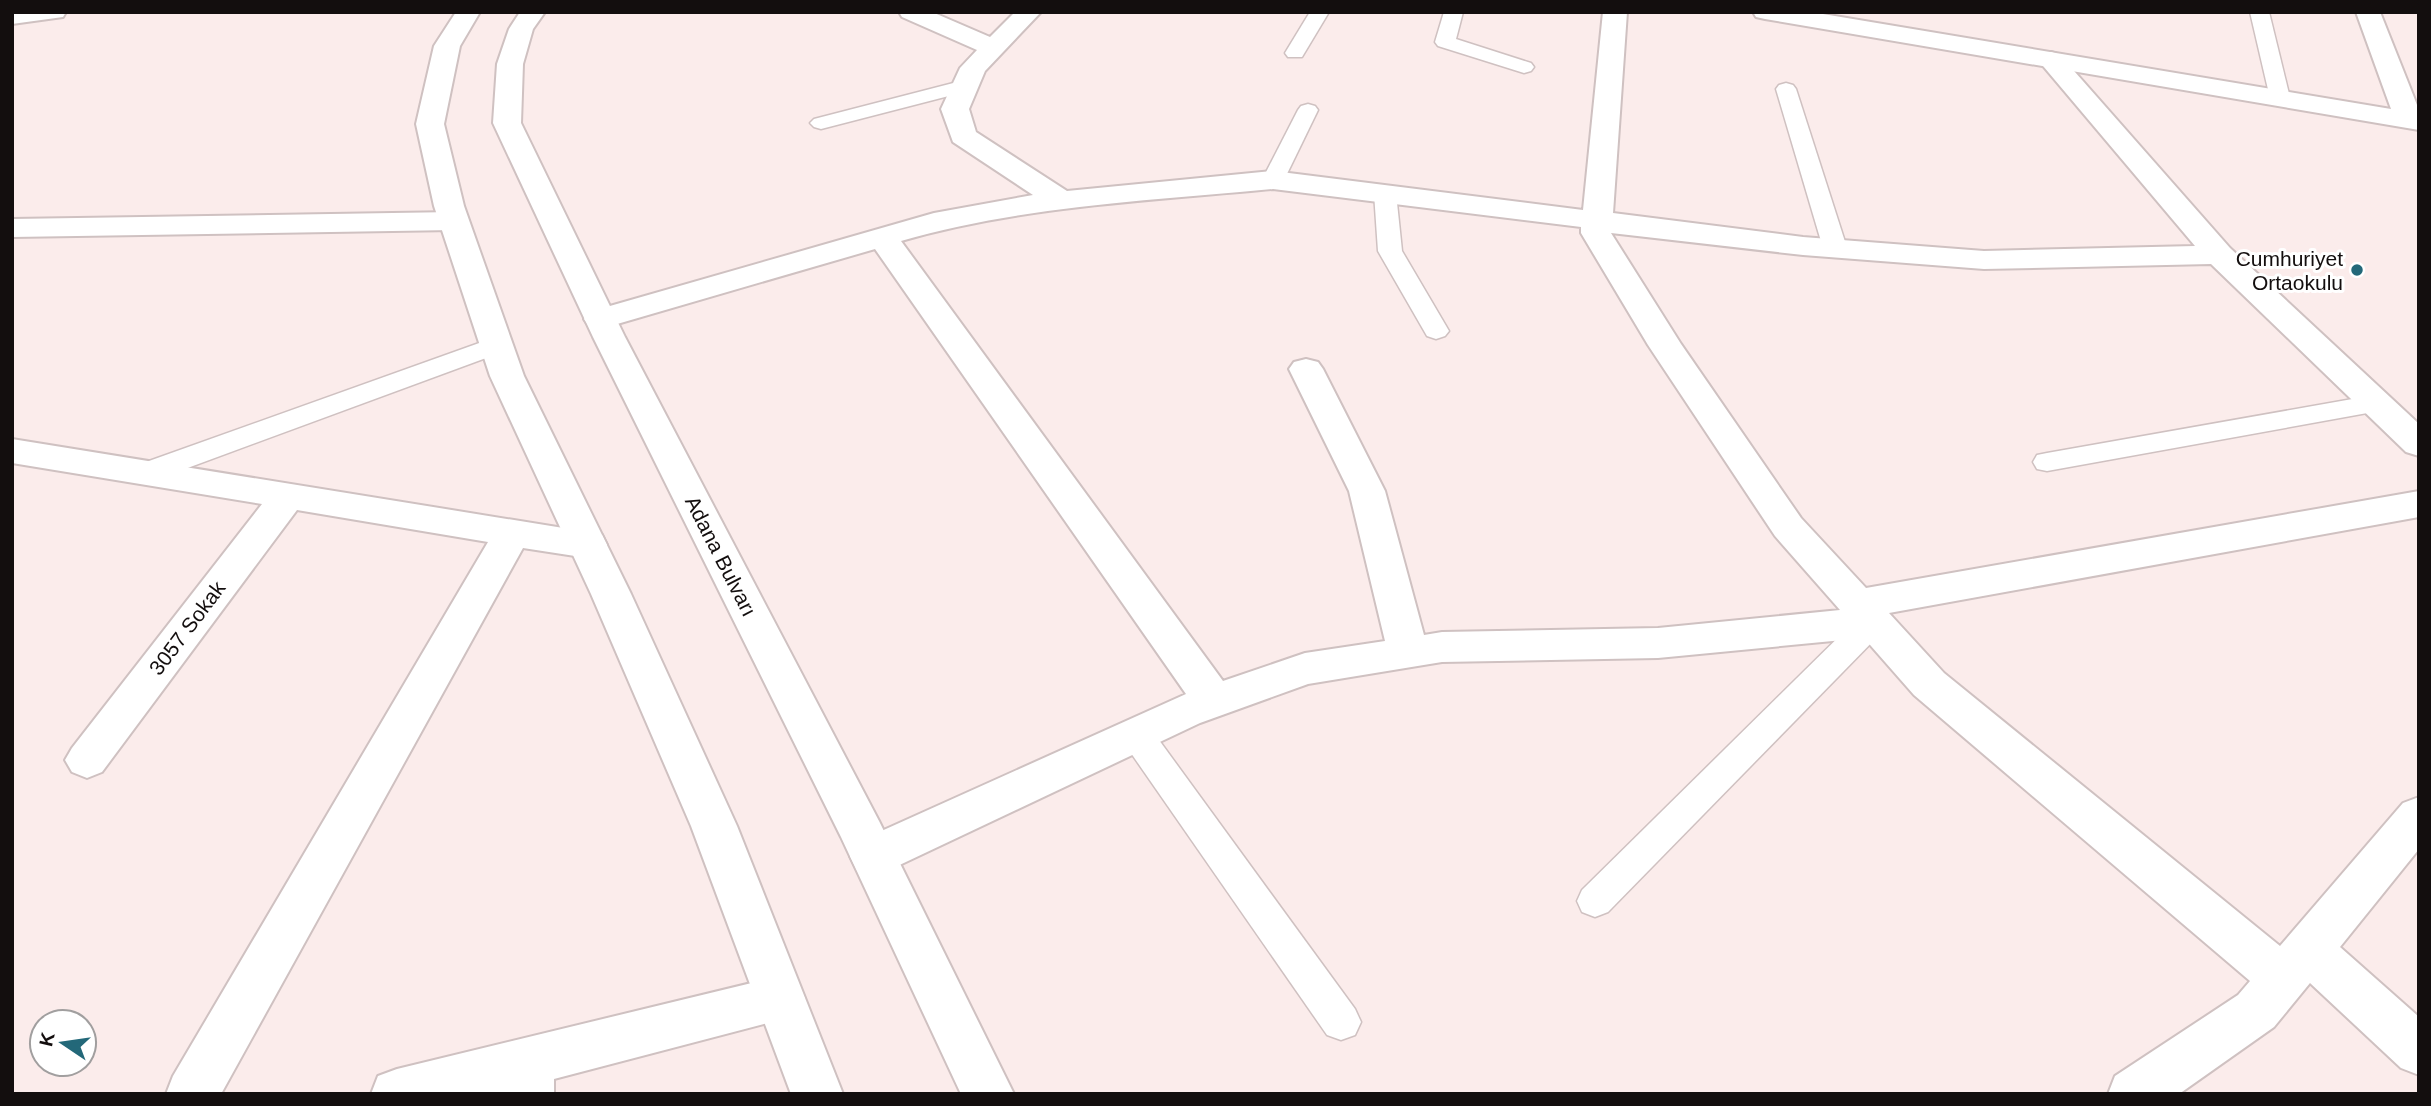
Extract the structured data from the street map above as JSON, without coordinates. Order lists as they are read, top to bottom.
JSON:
{
  "streets": {
    "street": ["Adana Bulvarı", "3057 Sokak"]
  },
  "places": ["Cumhuriyet Ortaokulu"],
  "north": "left"
}
